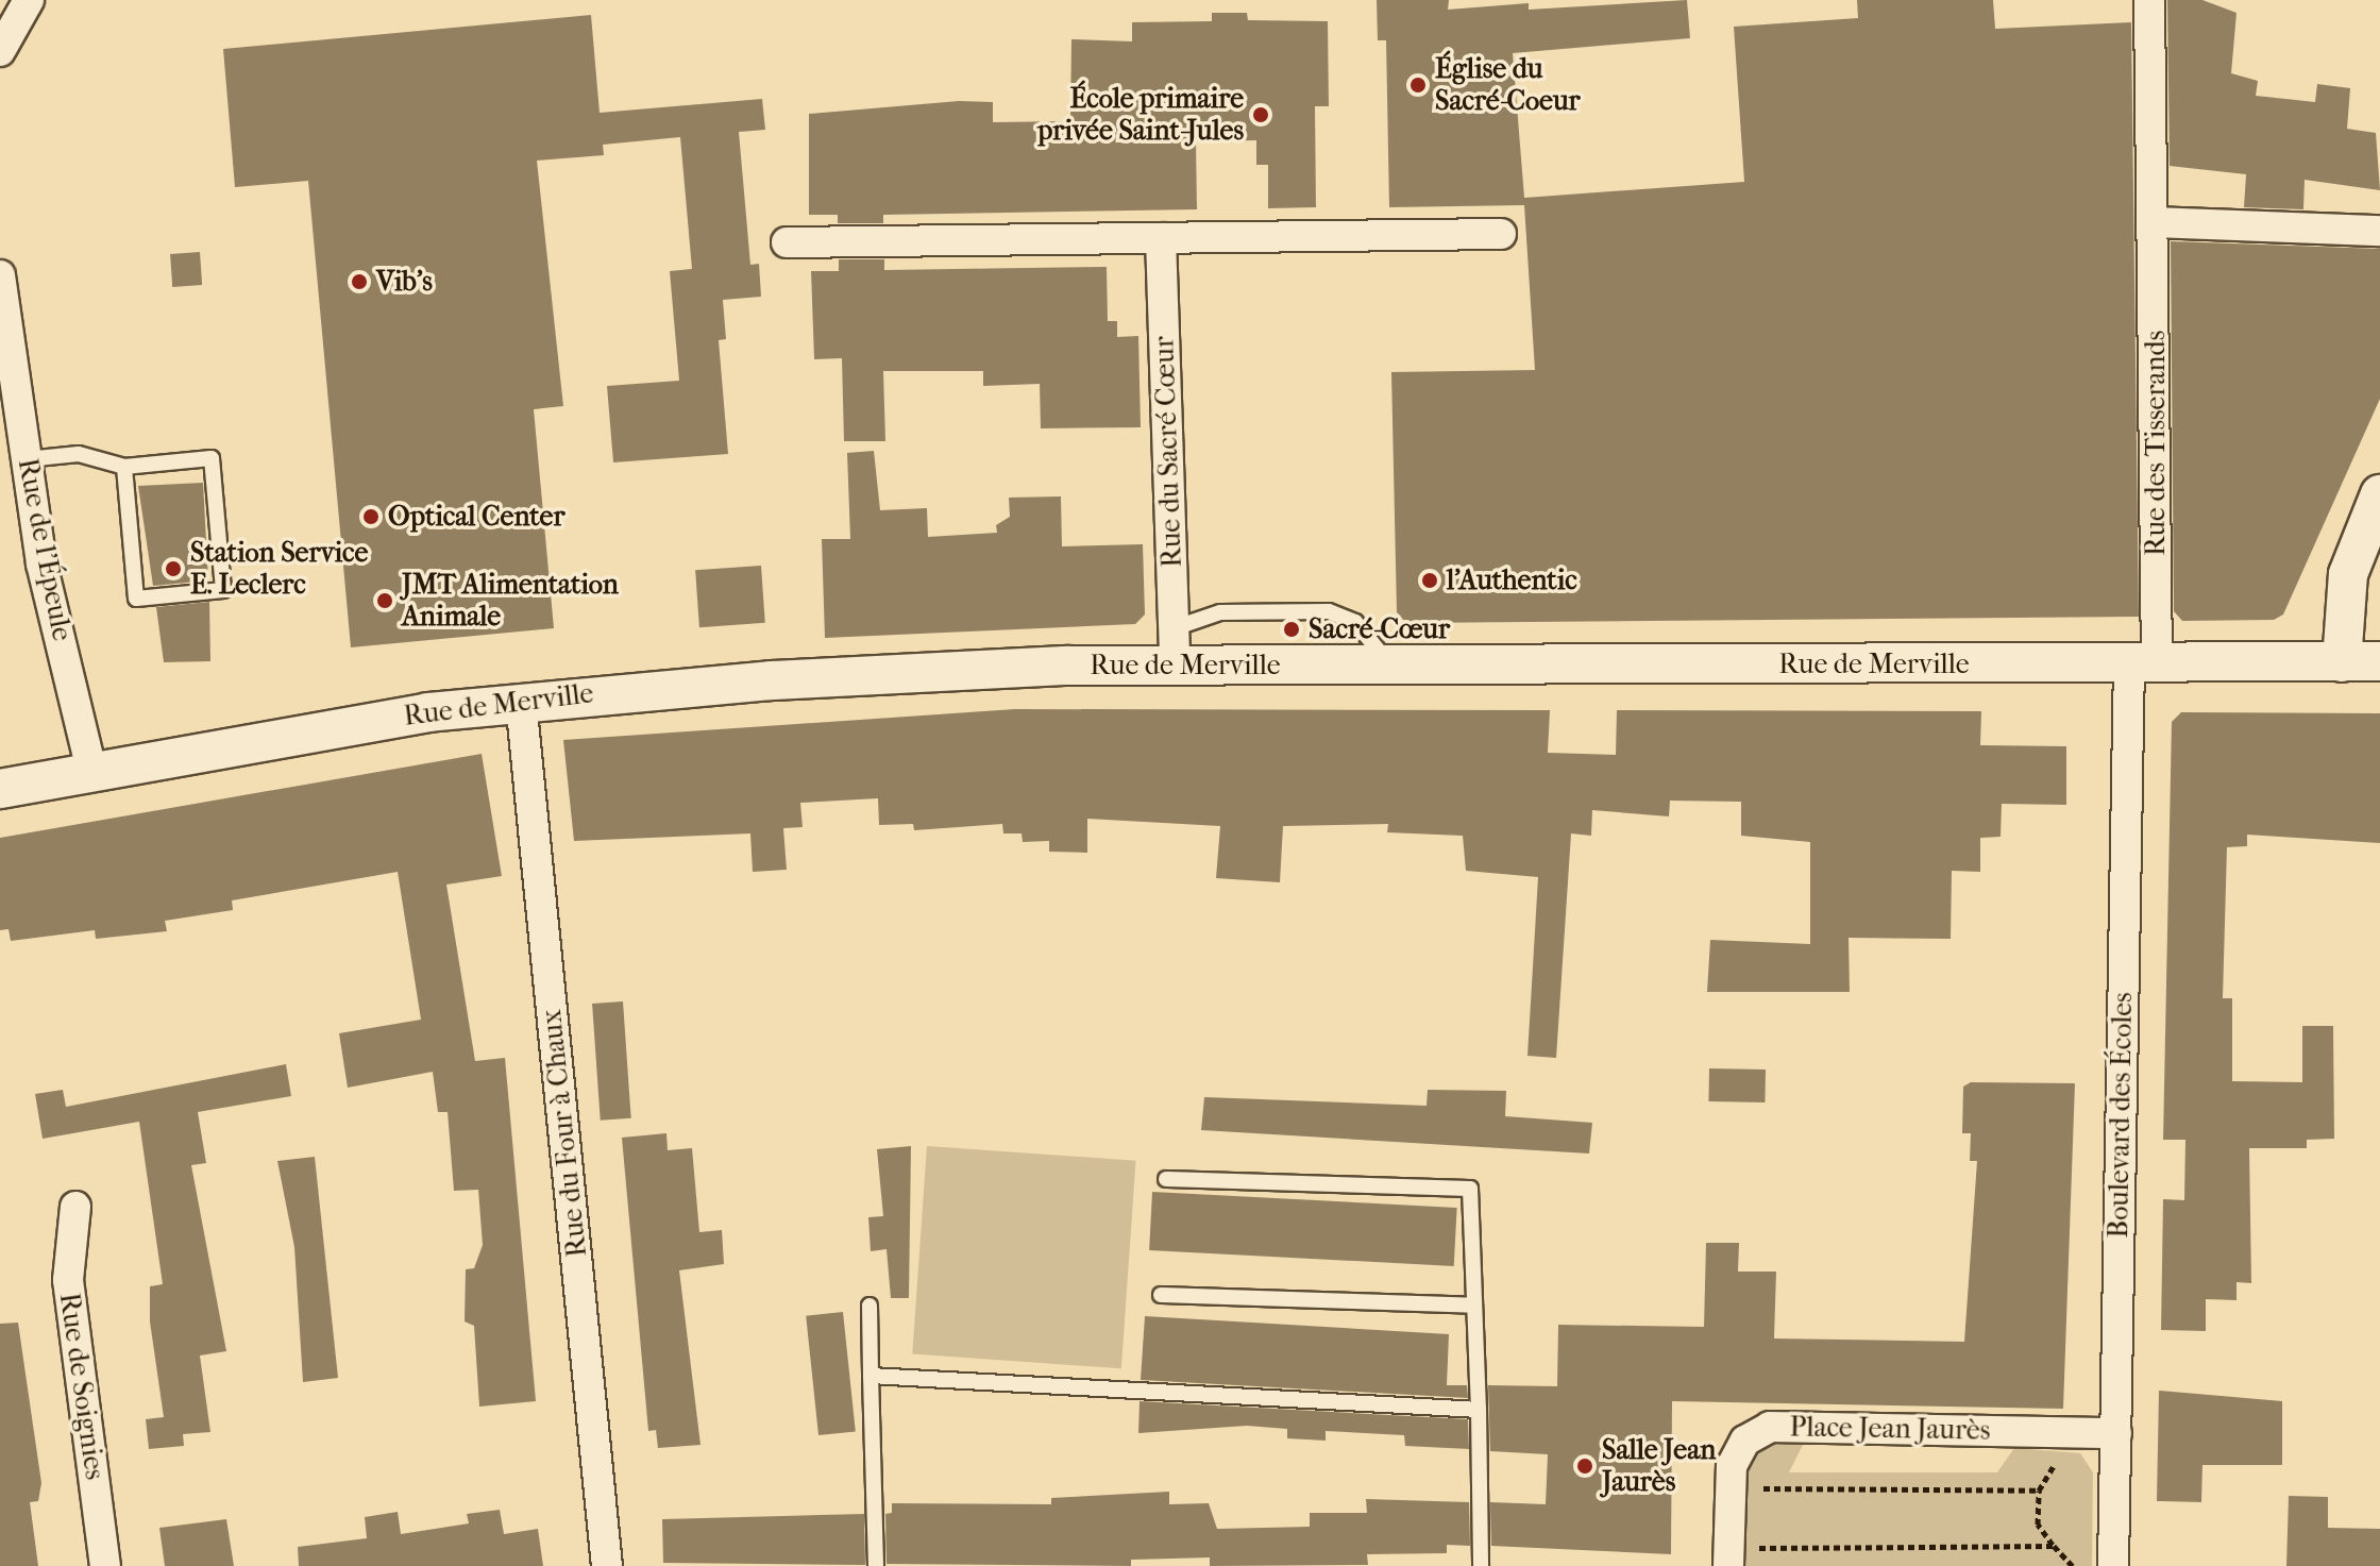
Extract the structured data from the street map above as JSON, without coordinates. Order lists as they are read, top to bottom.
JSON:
{
  "streets": {
    "street": [
      "Rue des Tisserands",
      "Rue du Sacré Cœur",
      "Rue de l'Épeule",
      "Rue de Merville",
      "Boulevard des Écoles",
      "Rue du Four à Chaux",
      "Rue de Soignies",
      "Place Jean Jaurès"
    ]
  },
  "crossings": [
    ["Rue des Tisserands", "Rue de Merville"],
    ["Rue des Tisserands", "Boulevard des Écoles"],
    ["Rue du Sacré Cœur", "Rue de Merville"],
    ["Rue de l'Épeule", "Rue de Merville"],
    ["Rue de Merville", "Boulevard des Écoles"],
    ["Rue de Merville", "Rue du Four à Chaux"],
    ["Boulevard des Écoles", "Place Jean Jaurès"]
  ],
  "places": [
    "Église du Sacré-Coeur",
    "École primaire privée Saint-Jules",
    "Vib's",
    "Optical Center",
    "Station Service E. Leclerc",
    "l’Authentic",
    "JMT Alimentation Animale",
    "Sacré-Cœur",
    "Salle Jean Jaurès"
  ]
}
